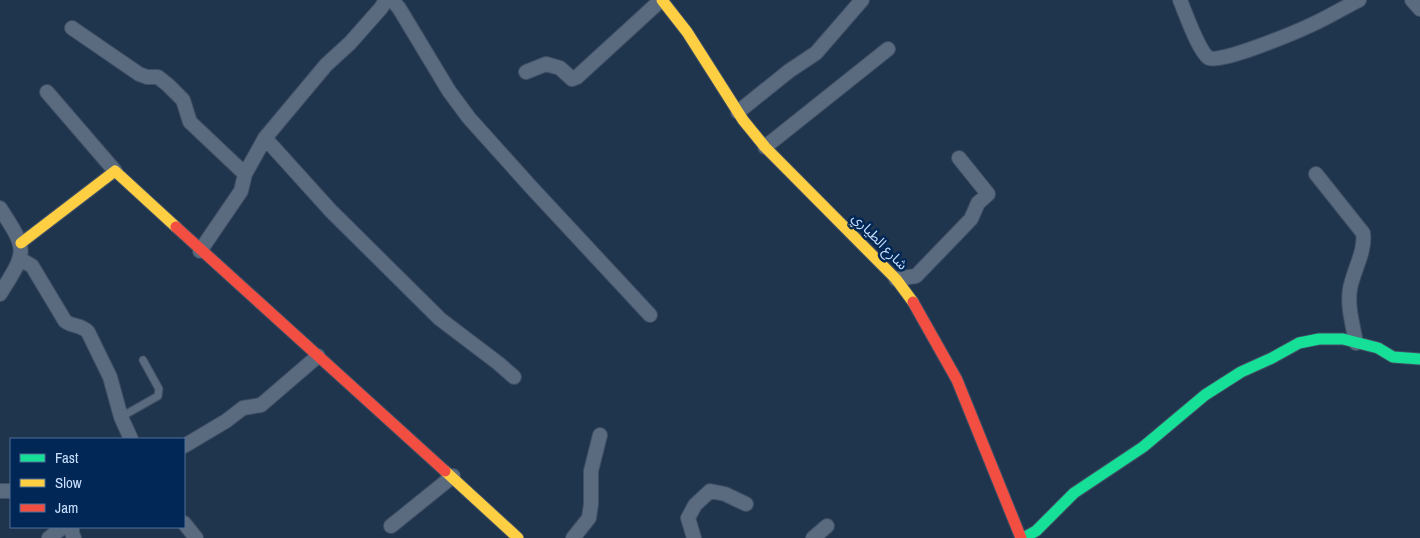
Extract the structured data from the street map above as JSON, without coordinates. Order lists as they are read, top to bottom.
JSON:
{
  "streets": {
    "street": ["شارع الطياري"]
  },
  "legend": ["Fast", "Slow", "Jam"]
}
